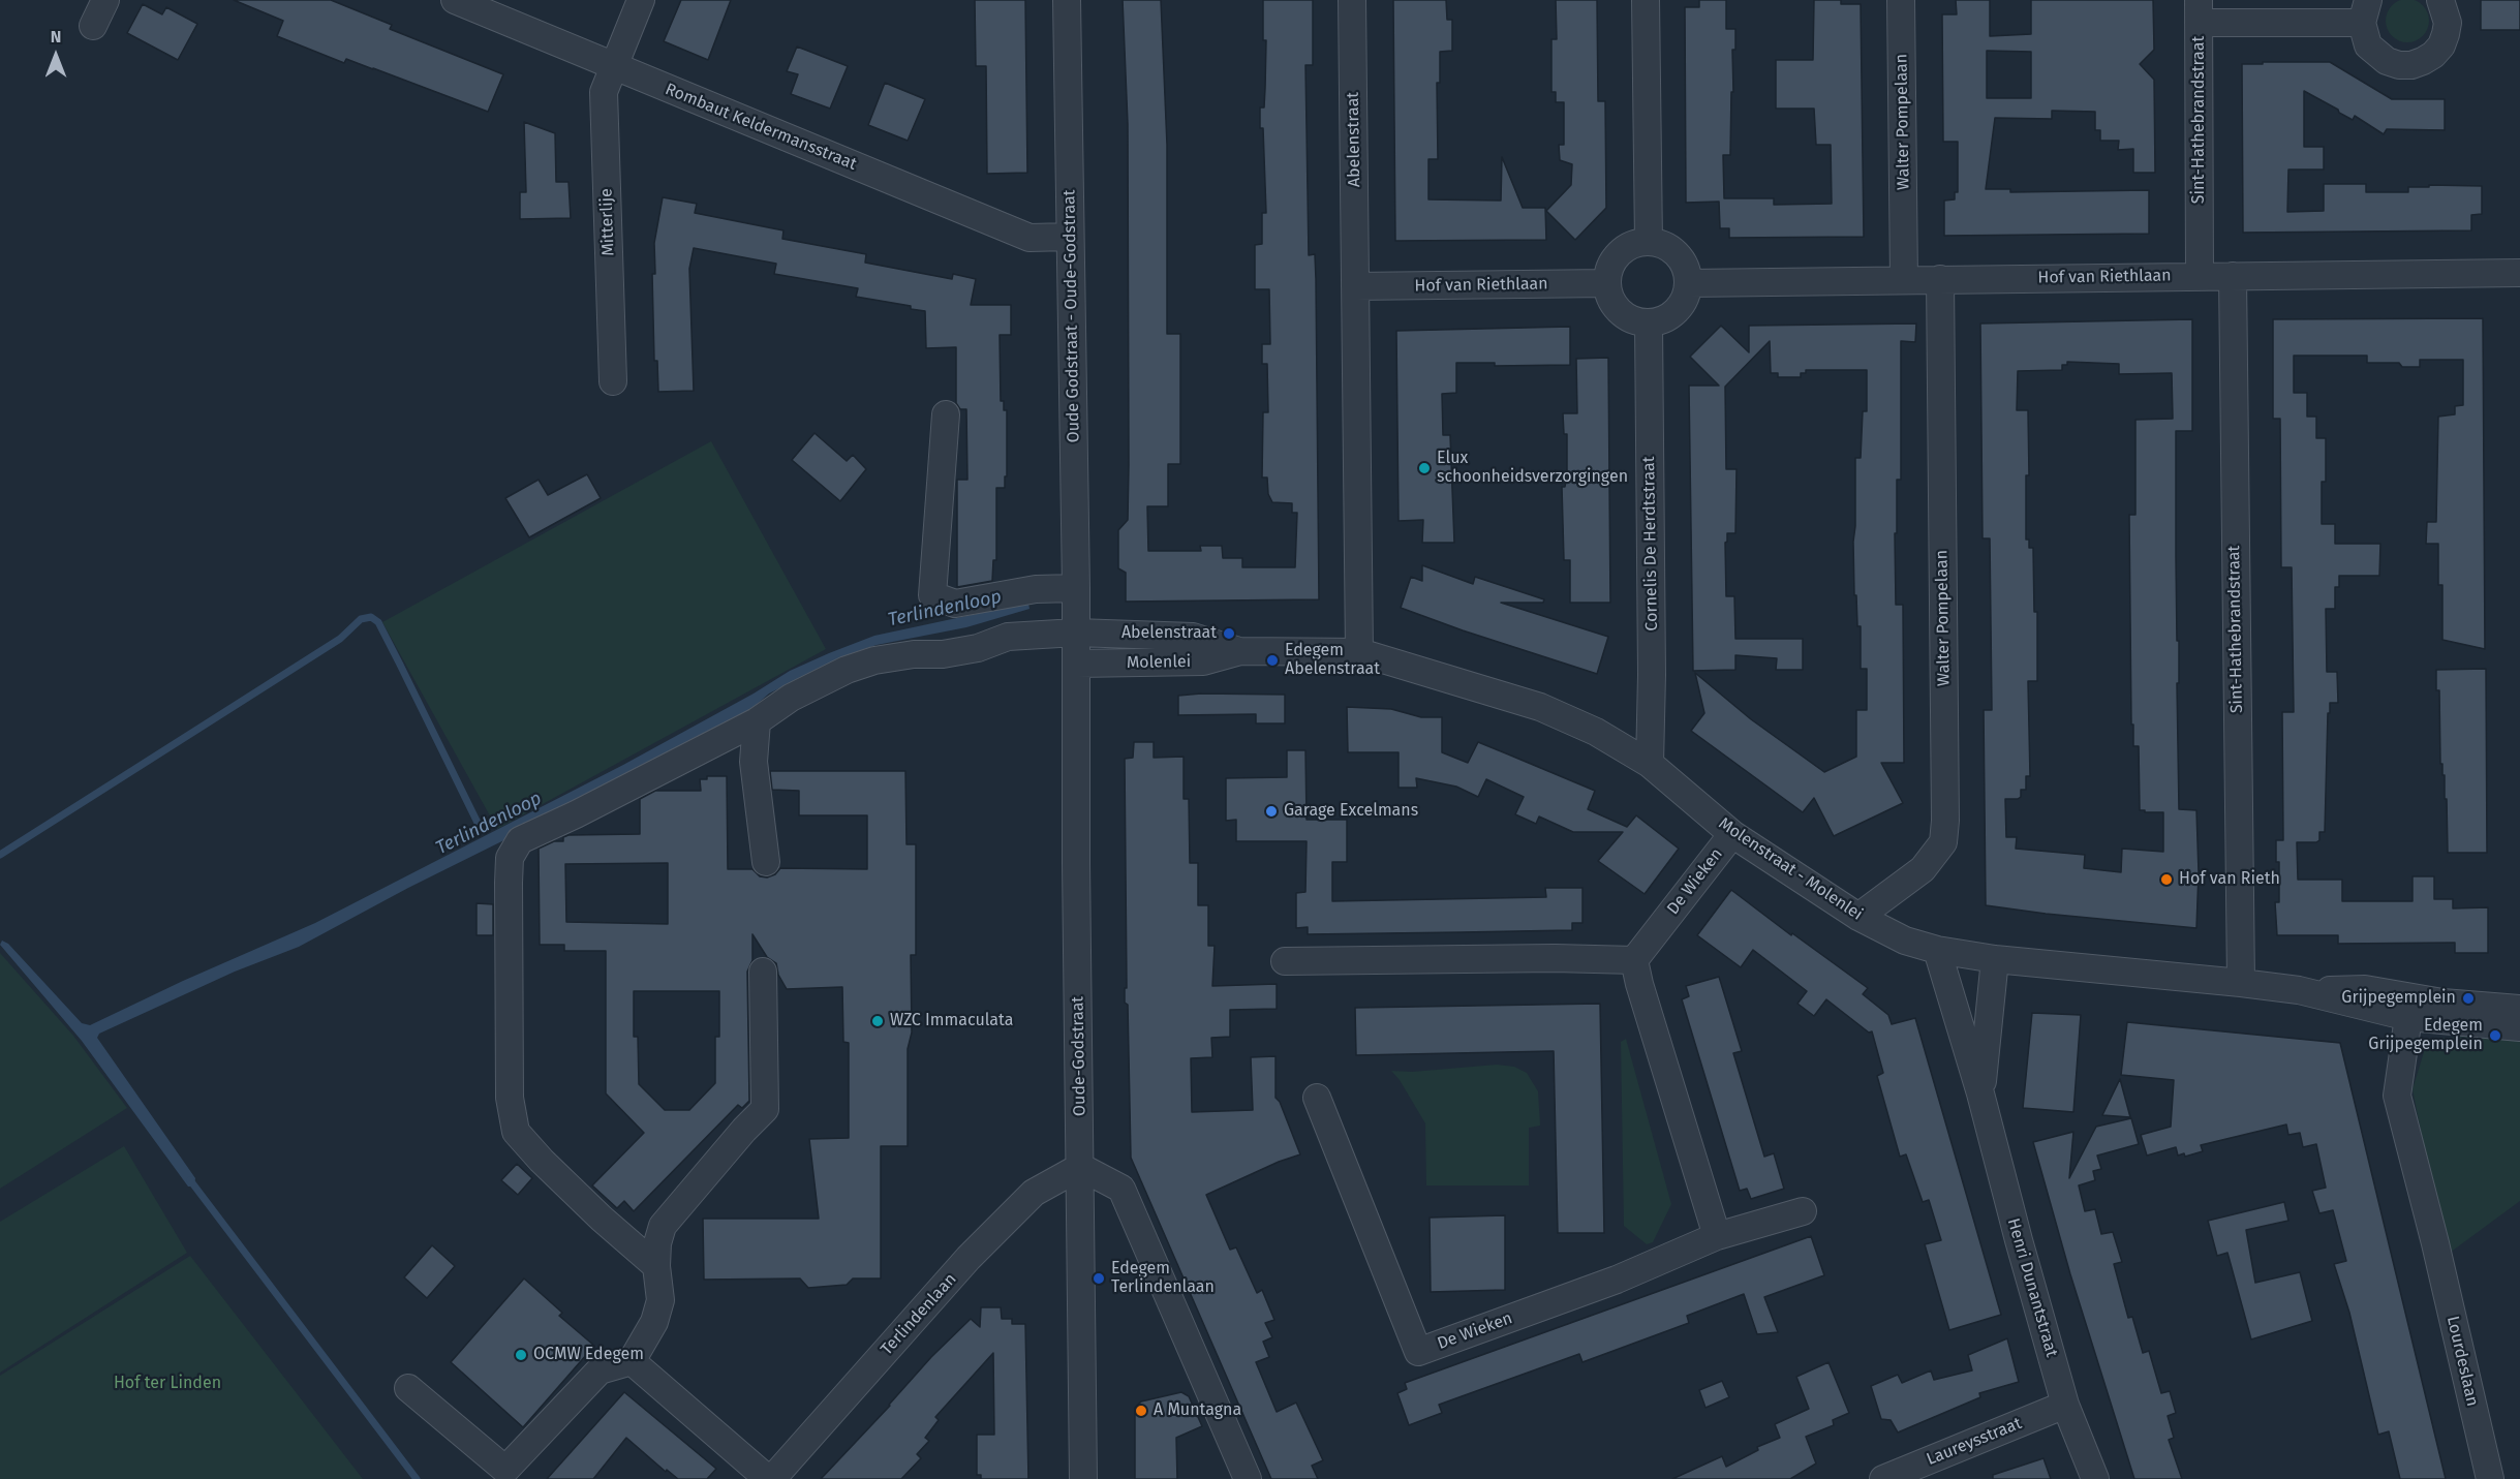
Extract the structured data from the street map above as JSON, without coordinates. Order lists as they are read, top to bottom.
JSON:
{
  "streets": {
    "street": [
      "Sint-Hathebrandstraat",
      "Walter Pompelaan",
      "Rombaut Keldermansstraat",
      "Abelenstraat",
      "Mitterlije",
      "Hof van Riethlaan",
      "Oude Godstraat - Oude-Godstraat",
      "Cornelis De Herdtstraat",
      "Molenlei",
      "Molenstraat - Molenlei",
      "De Wieken",
      "Oude-Godstraat",
      "Henri Dunantstraat",
      "Terlindenlaan",
      "Lourdeslaan",
      "Laureysstraat"
    ]
  },
  "crossings": [
    ["Sint-Hathebrandstraat", "Hof van Riethlaan"],
    ["Sint-Hathebrandstraat", "Molenstraat - Molenlei"],
    ["Walter Pompelaan", "Hof van Riethlaan"],
    ["Walter Pompelaan", "Molenstraat - Molenlei"],
    ["Rombaut Keldermansstraat", "Mitterlije"],
    ["Rombaut Keldermansstraat", "Oude Godstraat - Oude-Godstraat"],
    ["Abelenstraat", "Hof van Riethlaan"],
    ["Abelenstraat", "Molenstraat - Molenlei"],
    ["Hof van Riethlaan", "Cornelis De Herdtstraat"],
    ["Oude Godstraat - Oude-Godstraat", "Oude-Godstraat"],
    ["Cornelis De Herdtstraat", "Molenstraat - Molenlei"],
    ["Molenlei", "Molenstraat - Molenlei"],
    ["Molenlei", "Oude-Godstraat"],
    ["Molenstraat - Molenlei", "De Wieken"],
    ["Molenstraat - Molenlei", "Henri Dunantstraat"],
    ["Oude-Godstraat", "Terlindenlaan"],
    ["Henri Dunantstraat", "Laureysstraat"]
  ],
  "water": ["Terlindenloop"],
  "parks": ["Hof ter Linden"],
  "places": [
    "Elux schoonheidsverzorgingen",
    "Abelenstraat",
    "Edegem Abelenstraat",
    "Garage Excelmans",
    "Hof van Rieth",
    "Grijpegemplein",
    "WZC Immaculata",
    "Edegem Grijpegemplein",
    "Edegem Terlindenlaan",
    "OCMW Edegem",
    "A Muntagna"
  ],
  "north": "top"
}
